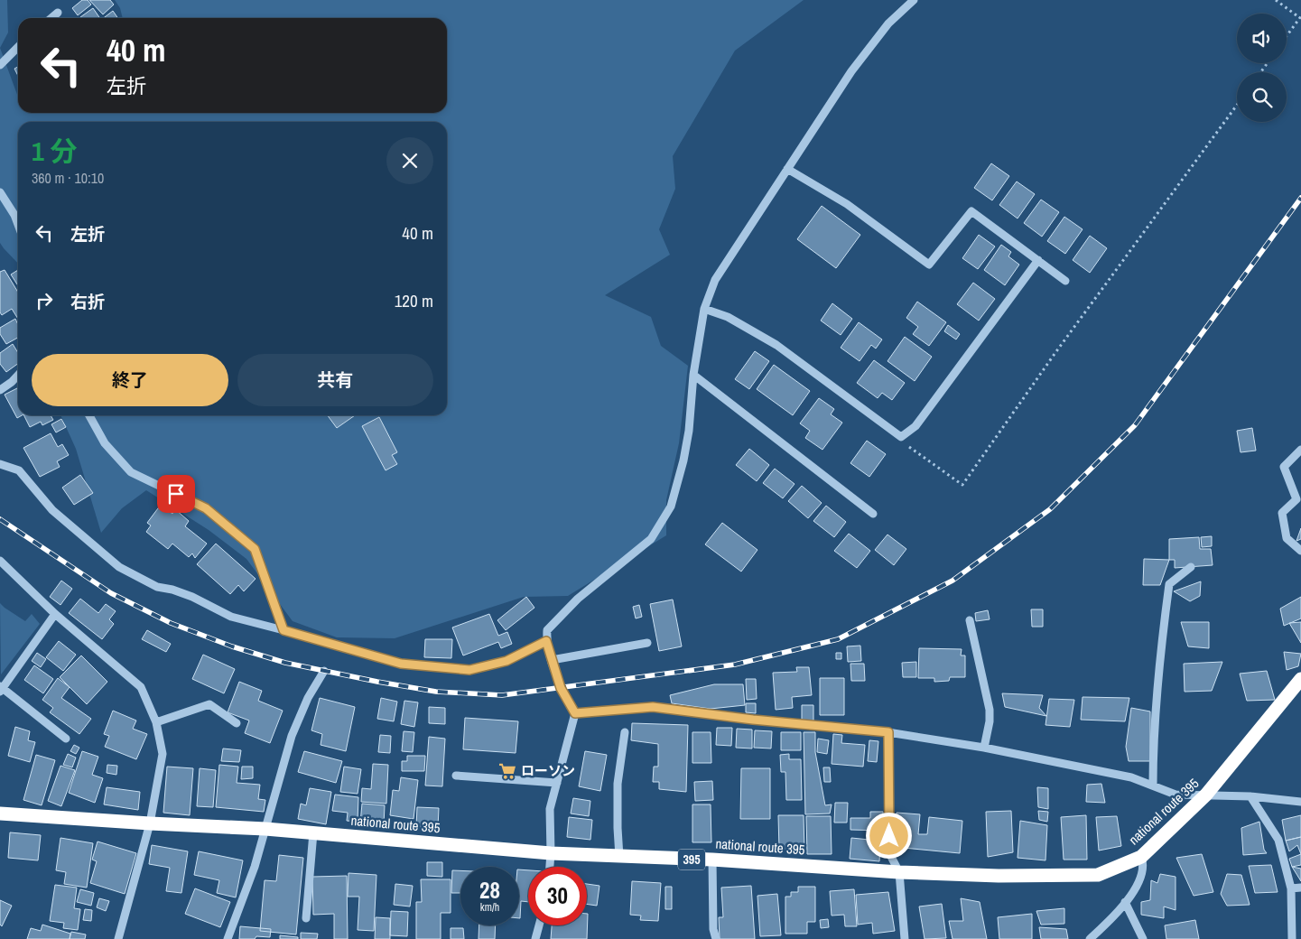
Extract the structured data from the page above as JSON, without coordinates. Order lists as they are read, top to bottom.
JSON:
{
  "streets": {
    "highway": ["national route 395", "395"]
  },
  "places": {
    "supermarket": ["ローソン"]
  },
  "page": {
    "turn": ["40 m", "左折"],
    "heading": ["1 分", "360 m · 10:10"],
    "list": [
      {
        "name": "左折",
        "value": "40 m"
      },
      {
        "name": "右折",
        "value": "120 m"
      }
    ],
    "buttons": ["終了", "共有"],
    "speed": "28 km/h",
    "limit": "30"
  }
}
